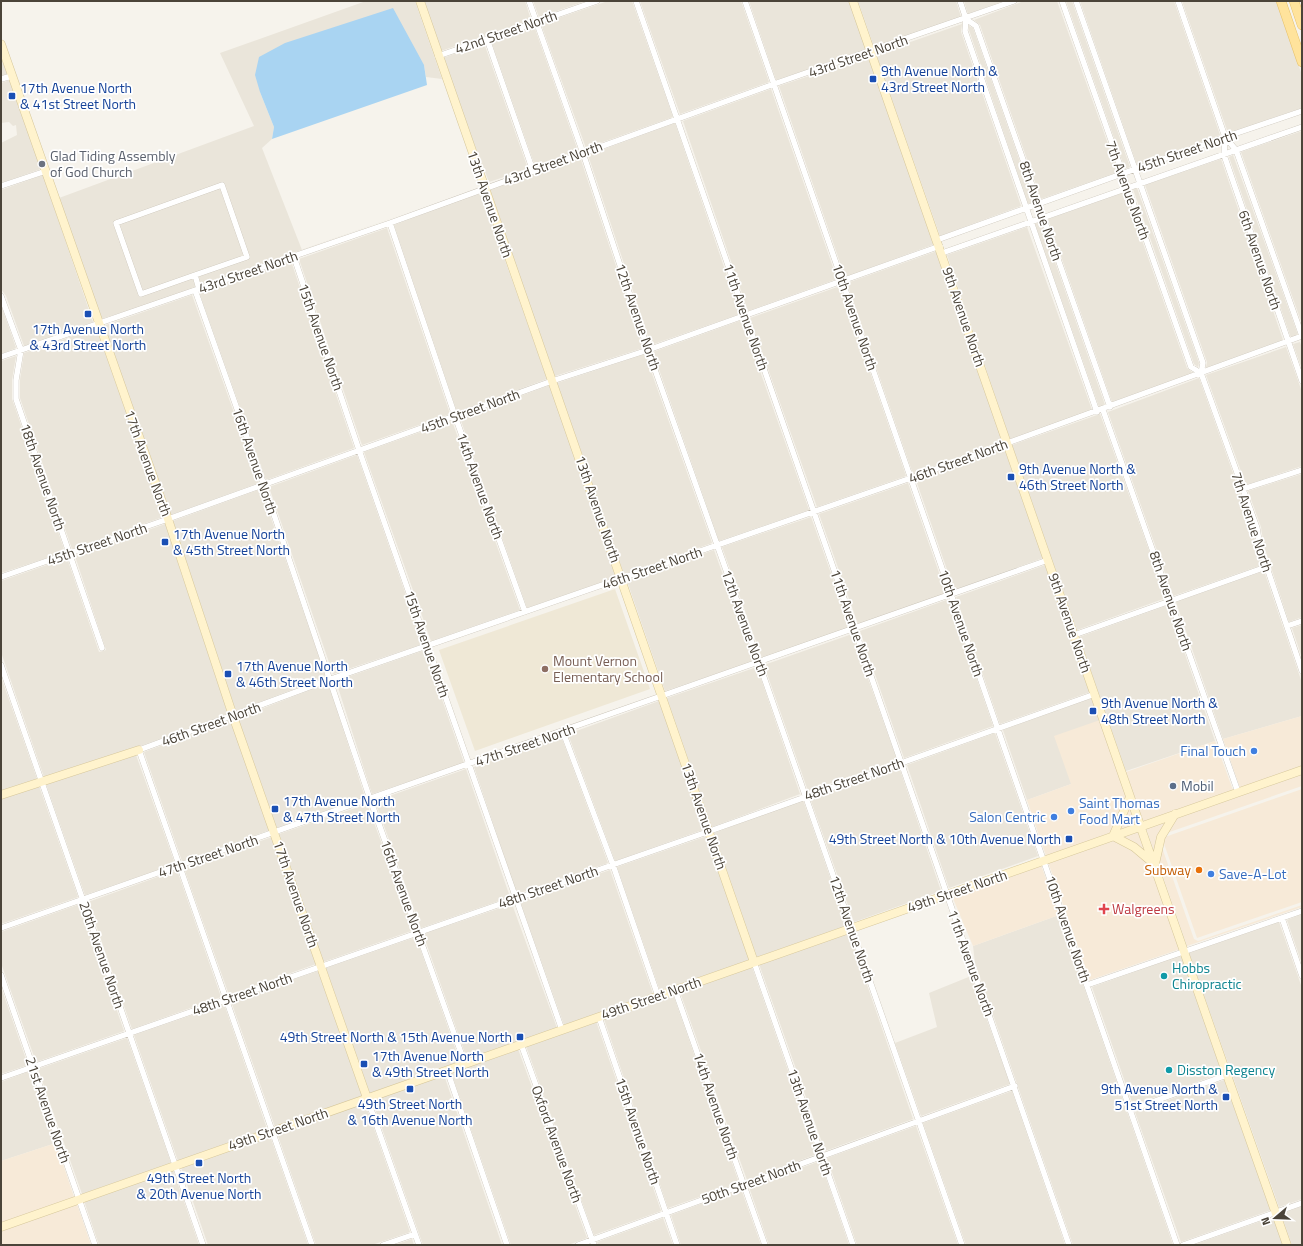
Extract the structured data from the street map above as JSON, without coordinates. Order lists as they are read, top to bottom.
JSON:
{
  "streets": {
    "street": [
      "42nd Street North",
      "43rd Street North",
      "45th Street North",
      "7th Avenue North",
      "13th Avenue North",
      "8th Avenue North",
      "6th Avenue North",
      "12th Avenue North",
      "11th Avenue North",
      "10th Avenue North",
      "9th Avenue North",
      "15th Avenue North",
      "16th Avenue North",
      "46th Street North",
      "17th Avenue North",
      "18th Avenue North",
      "14th Avenue North",
      "47th Street North",
      "48th Street North",
      "49th Street North",
      "20th Avenue North",
      "21st Avenue North",
      "Oxford Avenue North",
      "50th Street North"
    ]
  },
  "crossings": [
    ["42nd Street North", "13th Avenue North"],
    ["42nd Street North", "12th Avenue North"],
    ["43rd Street North", "13th Avenue North"],
    ["43rd Street North", "8th Avenue North"],
    ["43rd Street North", "12th Avenue North"],
    ["43rd Street North", "11th Avenue North"],
    ["43rd Street North", "10th Avenue North"],
    ["43rd Street North", "9th Avenue North"],
    ["43rd Street North", "15th Avenue North"],
    ["43rd Street North", "16th Avenue North"],
    ["43rd Street North", "17th Avenue North"],
    ["43rd Street North", "18th Avenue North"],
    ["43rd Street North", "14th Avenue North"],
    ["45th Street North", "7th Avenue North"],
    ["45th Street North", "13th Avenue North"],
    ["45th Street North", "8th Avenue North"],
    ["45th Street North", "6th Avenue North"],
    ["45th Street North", "12th Avenue North"],
    ["45th Street North", "11th Avenue North"],
    ["45th Street North", "10th Avenue North"],
    ["45th Street North", "9th Avenue North"],
    ["45th Street North", "15th Avenue North"],
    ["45th Street North", "16th Avenue North"],
    ["45th Street North", "17th Avenue North"],
    ["45th Street North", "18th Avenue North"],
    ["45th Street North", "14th Avenue North"],
    ["7th Avenue North", "46th Street North"],
    ["13th Avenue North", "46th Street North"],
    ["13th Avenue North", "47th Street North"],
    ["13th Avenue North", "48th Street North"],
    ["13th Avenue North", "49th Street North"],
    ["13th Avenue North", "50th Street North"],
    ["8th Avenue North", "46th Street North"],
    ["8th Avenue North", "49th Street North"],
    ["6th Avenue North", "46th Street North"],
    ["12th Avenue North", "46th Street North"],
    ["12th Avenue North", "47th Street North"],
    ["12th Avenue North", "48th Street North"],
    ["12th Avenue North", "49th Street North"],
    ["12th Avenue North", "50th Street North"],
    ["11th Avenue North", "46th Street North"],
    ["11th Avenue North", "47th Street North"],
    ["11th Avenue North", "48th Street North"],
    ["11th Avenue North", "49th Street North"],
    ["11th Avenue North", "50th Street North"],
    ["10th Avenue North", "46th Street North"],
    ["10th Avenue North", "47th Street North"],
    ["10th Avenue North", "48th Street North"],
    ["10th Avenue North", "49th Street North"],
    ["9th Avenue North", "46th Street North"],
    ["9th Avenue North", "47th Street North"],
    ["9th Avenue North", "48th Street North"],
    ["9th Avenue North", "49th Street North"],
    ["15th Avenue North", "46th Street North"],
    ["15th Avenue North", "47th Street North"],
    ["15th Avenue North", "48th Street North"],
    ["15th Avenue North", "49th Street North"],
    ["15th Avenue North", "50th Street North"],
    ["16th Avenue North", "46th Street North"],
    ["16th Avenue North", "47th Street North"],
    ["16th Avenue North", "48th Street North"],
    ["16th Avenue North", "49th Street North"],
    ["46th Street North", "17th Avenue North"],
    ["46th Street North", "14th Avenue North"],
    ["46th Street North", "20th Avenue North"],
    ["17th Avenue North", "47th Street North"],
    ["17th Avenue North", "48th Street North"],
    ["17th Avenue North", "49th Street North"],
    ["14th Avenue North", "49th Street North"],
    ["14th Avenue North", "50th Street North"],
    ["47th Street North", "20th Avenue North"],
    ["48th Street North", "20th Avenue North"],
    ["48th Street North", "21st Avenue North"],
    ["49th Street North", "20th Avenue North"],
    ["49th Street North", "21st Avenue North"],
    ["49th Street North", "Oxford Avenue North"],
    ["Oxford Avenue North", "50th Street North"]
  ],
  "places": {
    "transit": [
      "9th Avenue North & 43rd Street North",
      "17th Avenue North & 41st Street North",
      "17th Avenue North & 43rd Street North",
      "9th Avenue North & 46th Street North",
      "17th Avenue North & 45th Street North",
      "17th Avenue North & 46th Street North",
      "9th Avenue North & 48th Street North",
      "17th Avenue North & 47th Street North",
      "49th Street North & 10th Avenue North",
      "49th Street North & 15th Avenue North",
      "17th Avenue North & 49th Street North",
      "49th Street North & 16th Avenue North",
      "9th Avenue North & 51st Street North",
      "49th Street North & 20th Avenue North"
    ],
    "other": [
      "Glad Tiding Assembly of God Church",
      "Mount Vernon Elementary School",
      "Final Touch",
      "Mobil",
      "Saint Thomas Food Mart",
      "Salon Centric",
      "Subway",
      "Save-A-Lot",
      "Hobbs Chiropractic",
      "Disston Regency"
    ],
    "health": ["Walgreens"]
  },
  "north": "left"
}
